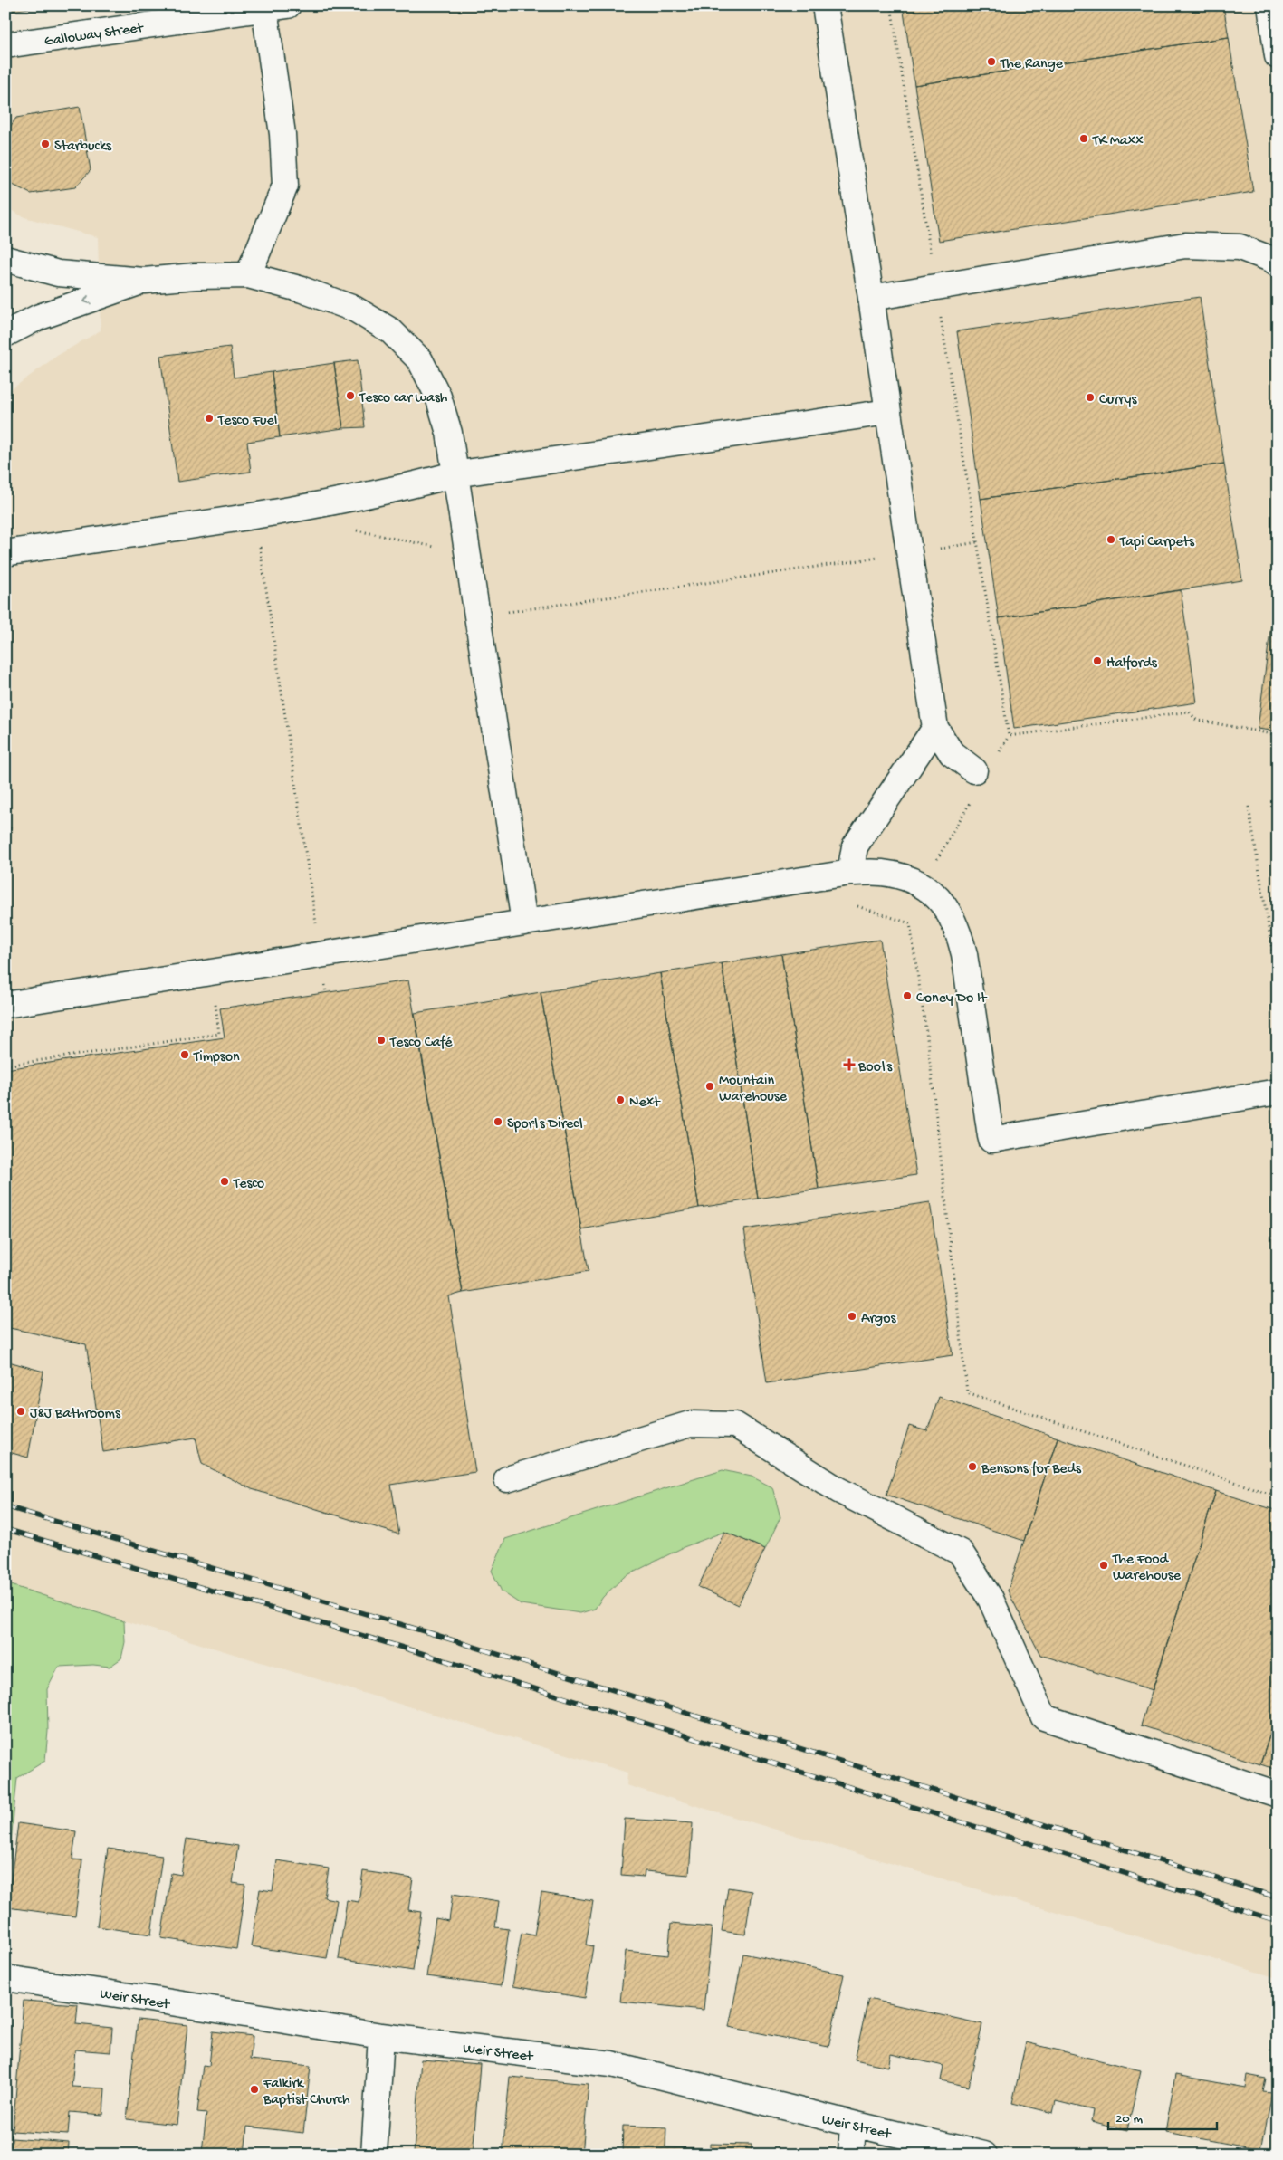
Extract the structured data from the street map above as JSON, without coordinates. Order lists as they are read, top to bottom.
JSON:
{
  "streets": {
    "street": ["Galloway Street", "Weir Street"]
  },
  "places": {
    "other": [
      "The Range",
      "TK Maxx",
      "Starbucks",
      "Tesco car wash",
      "Currys",
      "Tesco Fuel",
      "Tapi Carpets",
      "Halfords",
      "Coney Do It",
      "Tesco Café",
      "Timpson",
      "Mountain Warehouse",
      "Next",
      "Sports Direct",
      "Tesco",
      "Argos",
      "J&J Bathrooms",
      "Bensons for Beds",
      "The Food Warehouse",
      "Falkirk Baptist Church"
    ],
    "health": ["Boots"]
  },
  "scale_bar": "20 m"
}
